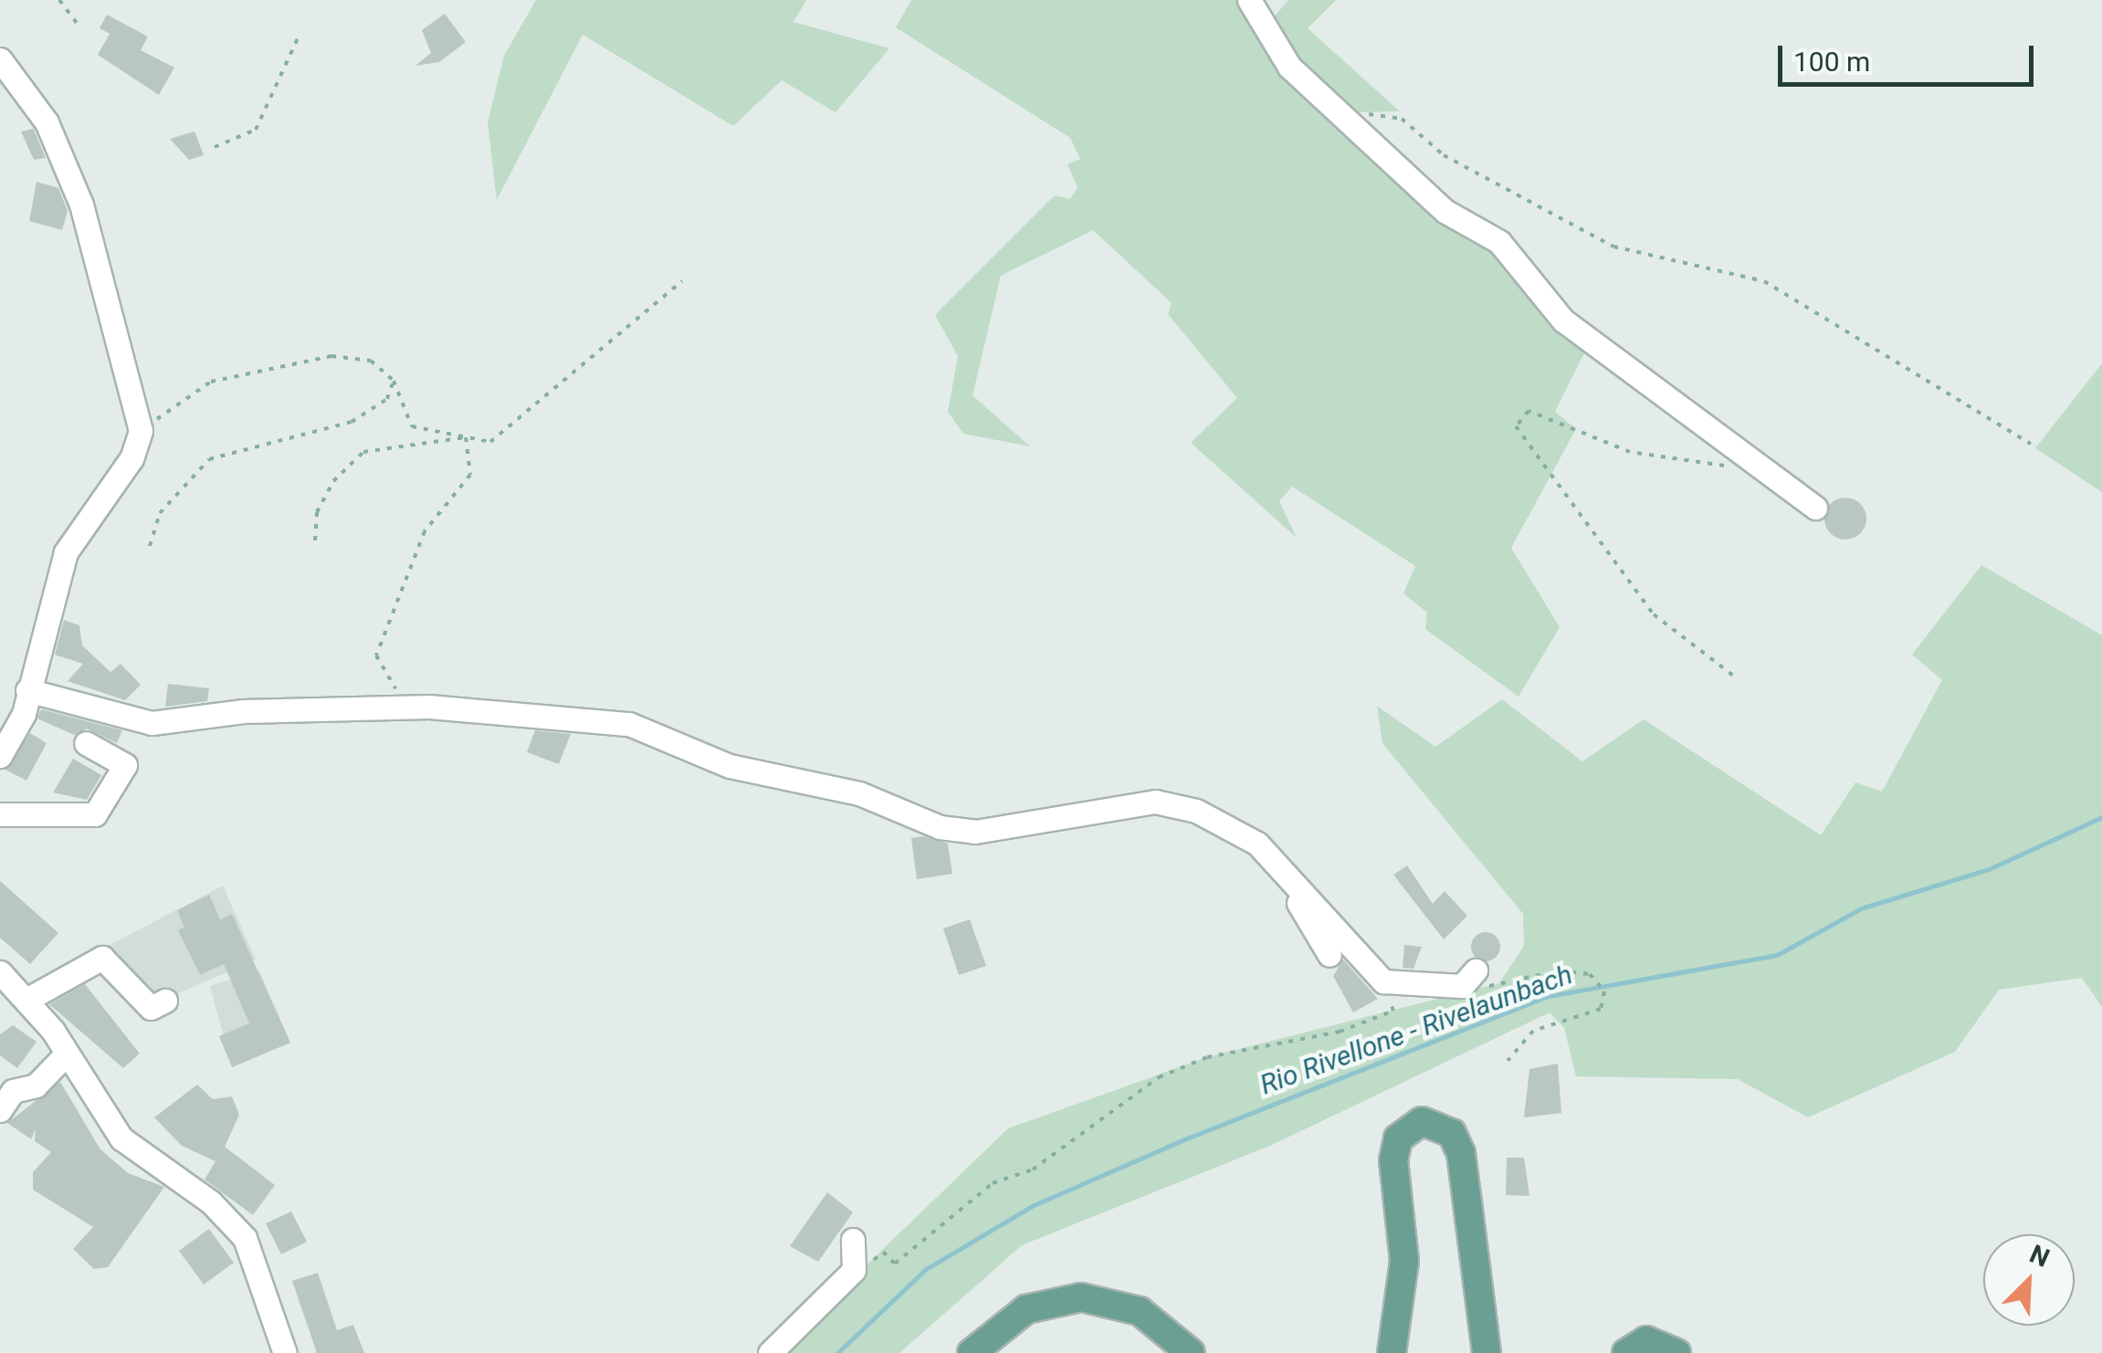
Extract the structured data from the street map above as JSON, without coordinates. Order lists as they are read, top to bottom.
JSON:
{
  "water": ["Rio Rivellone - Rivelaunbach"],
  "scale_bar": "100 m",
  "north": "top right"
}
